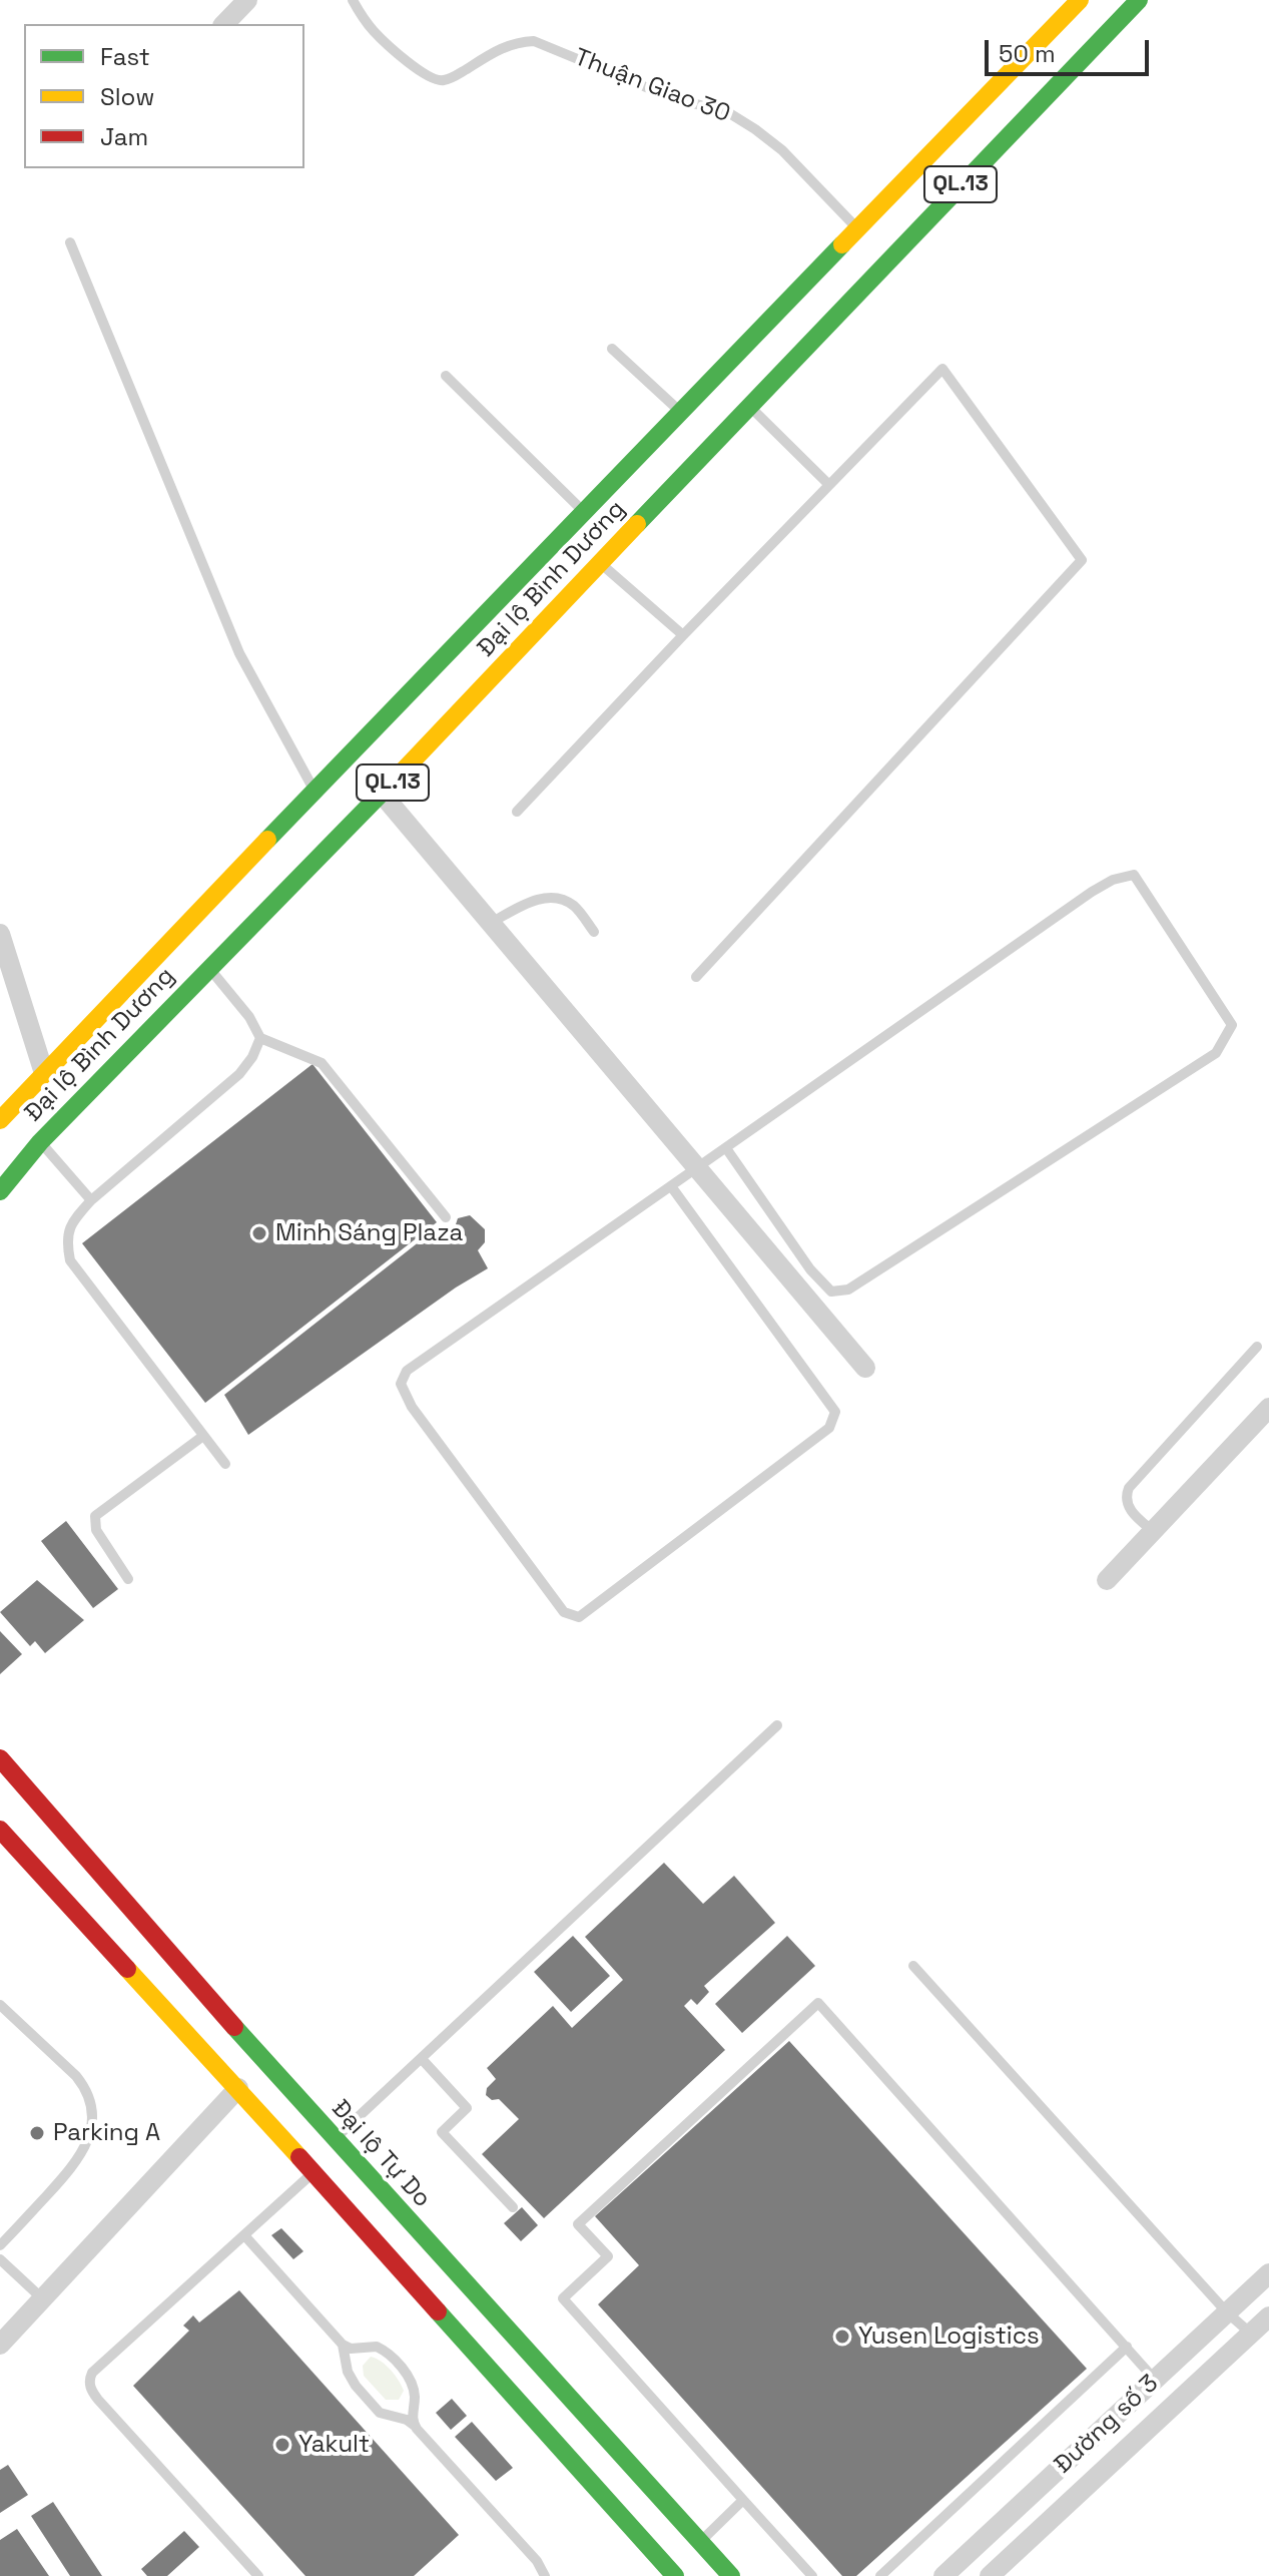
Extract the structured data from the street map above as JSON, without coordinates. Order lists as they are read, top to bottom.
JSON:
{
  "streets": {
    "main road": ["QL.13", "Đại lộ Bình Dương", "Đại lộ Tự Do"],
    "street": ["Đường số 3"],
    "lane": ["Thuận Giao 30"]
  },
  "crossings": [
    ["Thuận Giao 30", "Đại lộ Bình Dương"]
  ],
  "places": [
    "Minh Sáng Plaza",
    "Parking A",
    "Yusen Logistics",
    "Yakult"
  ],
  "legend": ["Fast", "Slow", "Jam"],
  "scale_bar": "50 m"
}
